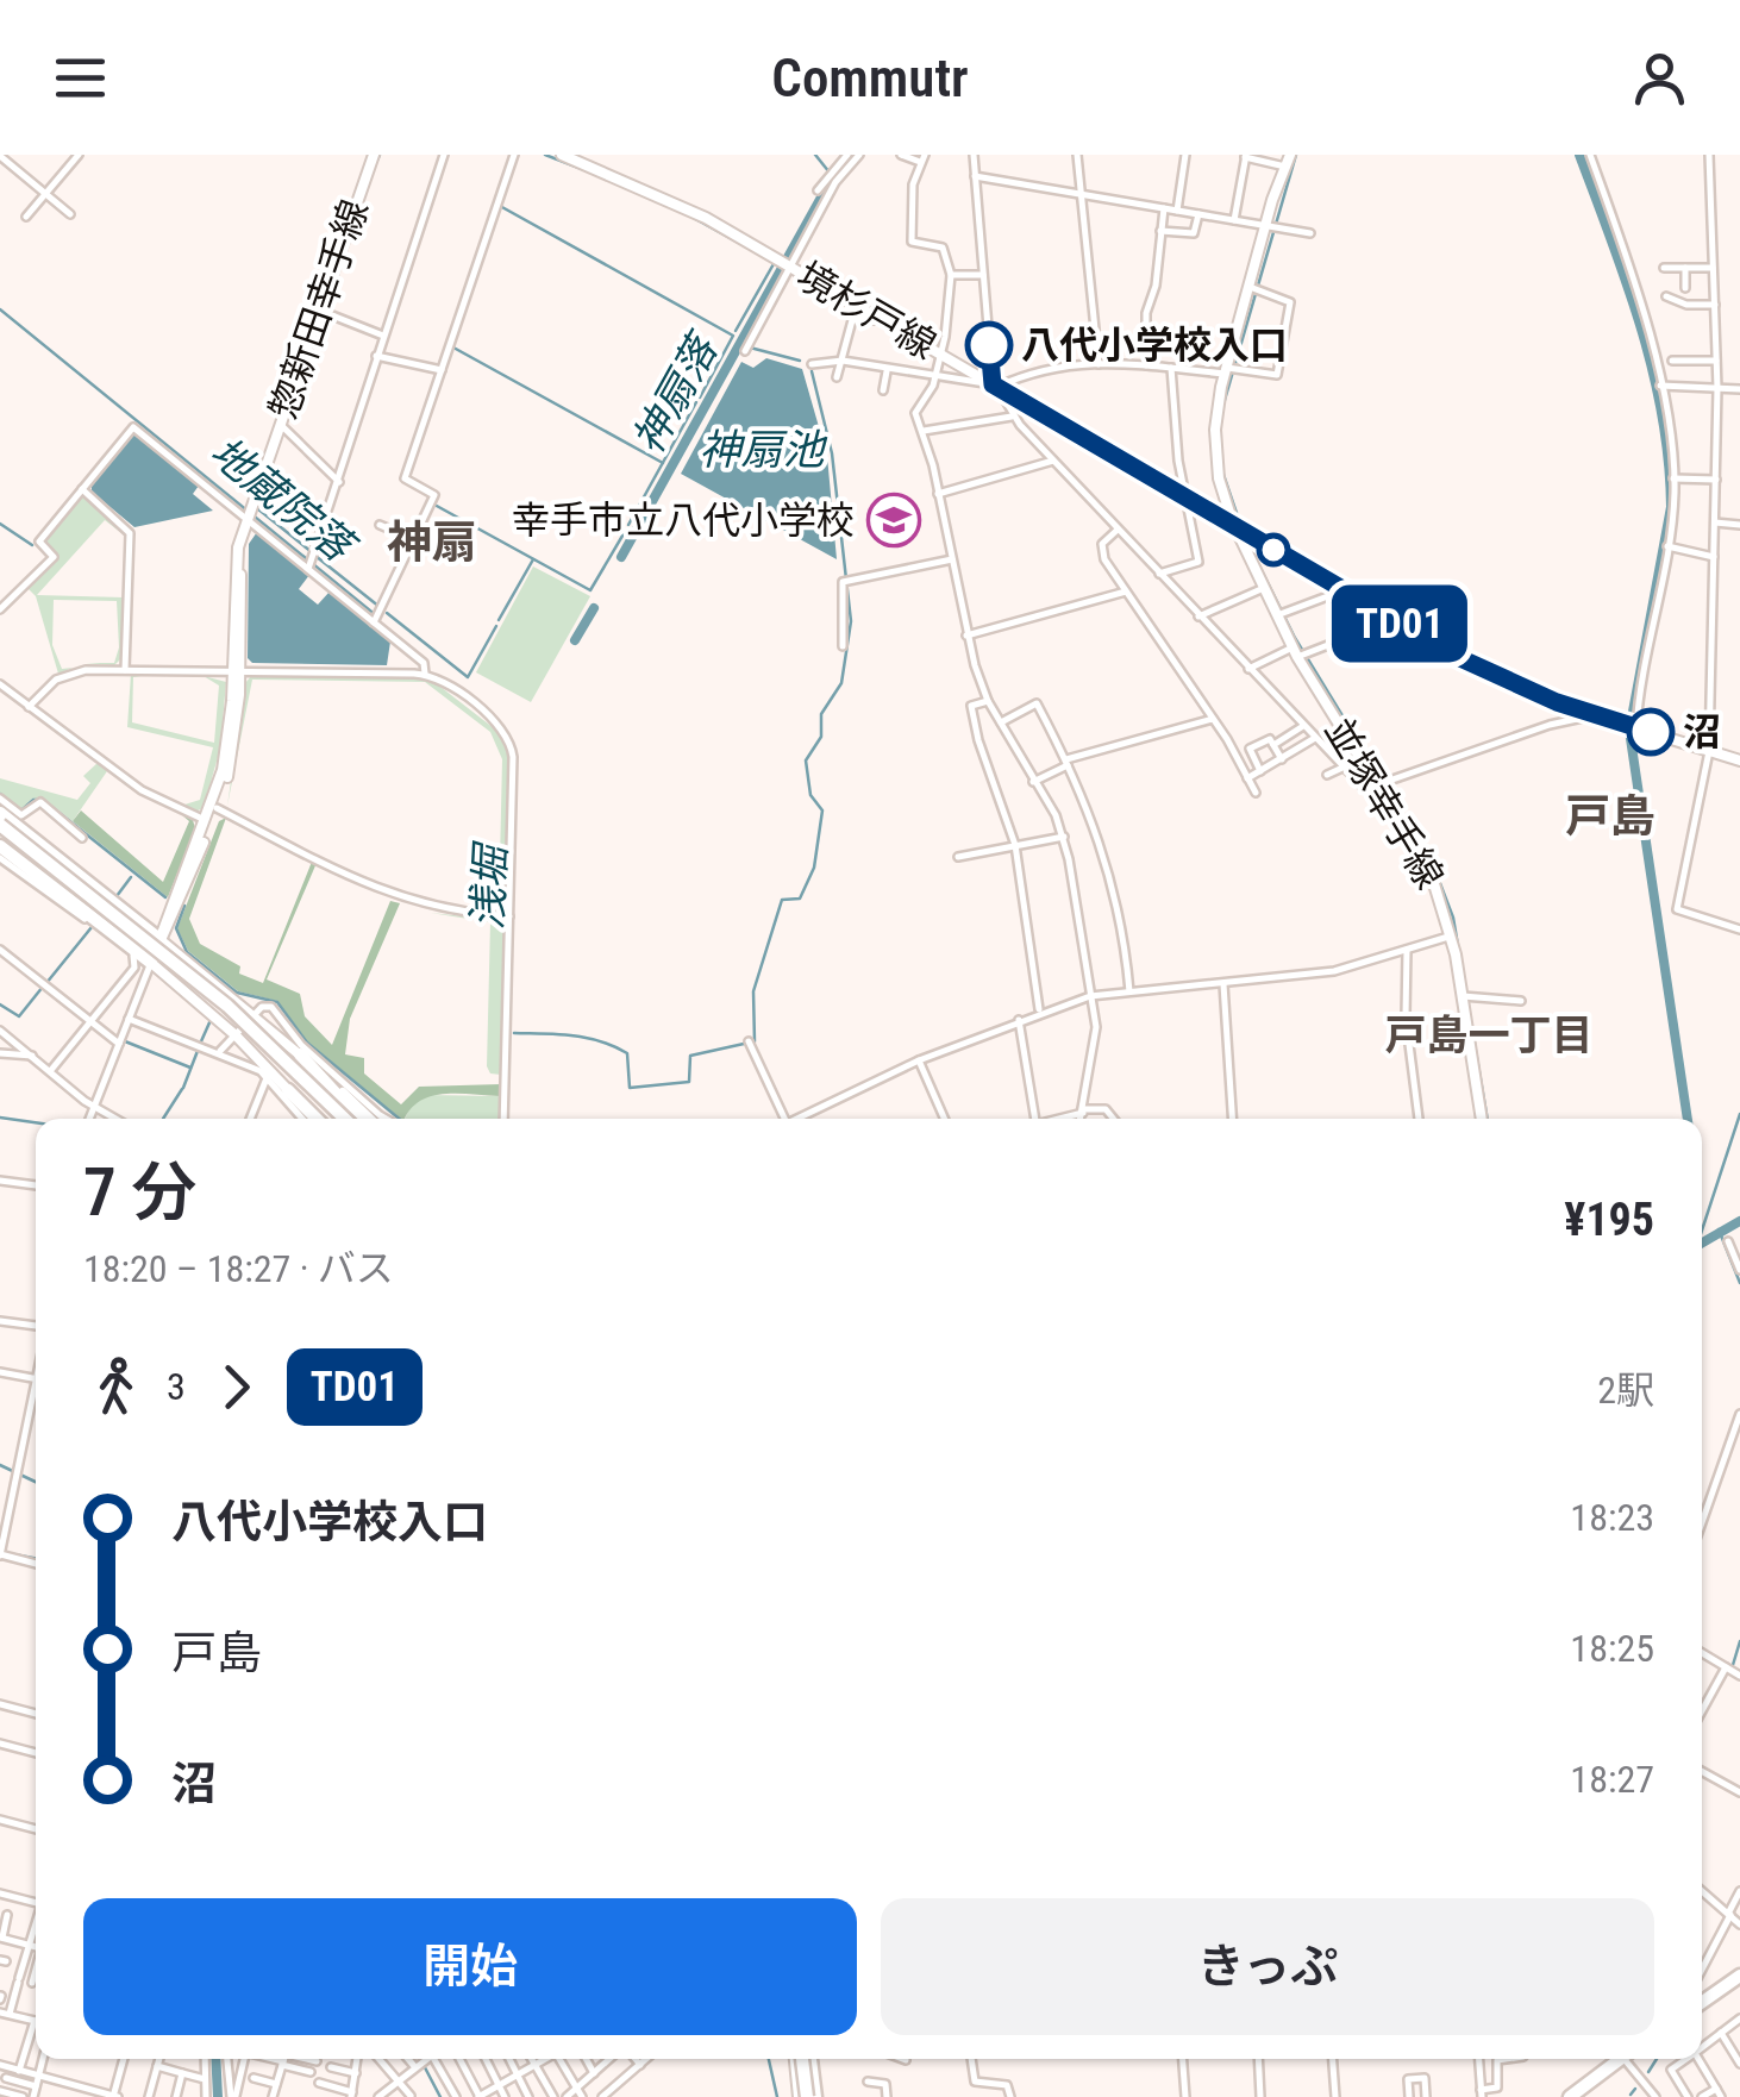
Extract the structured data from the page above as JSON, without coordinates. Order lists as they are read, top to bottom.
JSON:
{
  "streets": {
    "main road": ["惣新田幸手線", "境杉戸線", "並塚幸手線"]
  },
  "crossings": [
    ["境杉戸線", "並塚幸手線"]
  ],
  "districts": ["神扇", "戸島", "戸島一丁目"],
  "water": [
    "神扇落",
    "神扇池",
    "地蔵院落",
    "浅堀"
  ],
  "places": {
    "other": ["八代小学校入口", "沼"],
    "school or university": ["幸手市立八代小学校"]
  },
  "lines": ["bus line TD01"],
  "page": {
    "header": "Commutr",
    "on_map": "TD01",
    "heading": ["7 分", "18:20 – 18:27 · バス", "¥195"],
    "legs": ["3", "TD01", "2駅"],
    "list": [
      {
        "name": "八代小学校入口",
        "value": "18:23"
      },
      {
        "name": "戸島",
        "value": "18:25"
      },
      {
        "name": "沼",
        "value": "18:27"
      }
    ],
    "buttons": ["開始", "きっぷ"]
  }
}
